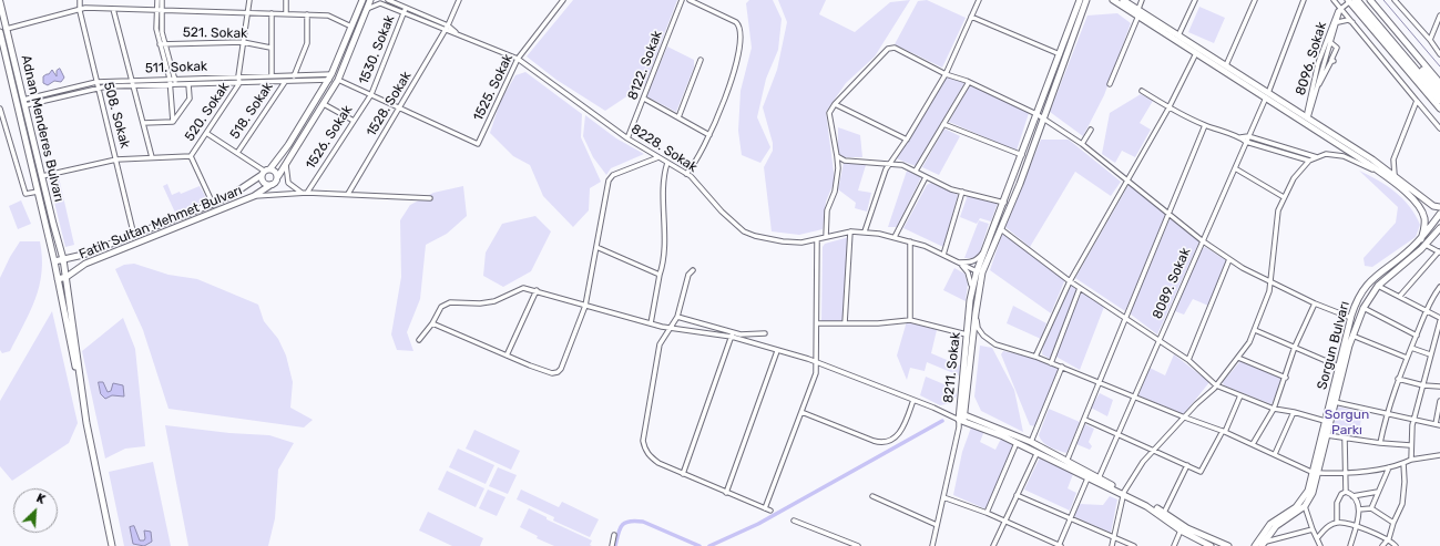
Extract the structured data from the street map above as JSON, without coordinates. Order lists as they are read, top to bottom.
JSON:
{
  "streets": {
    "main road": [
      "Adnan Menderes Bulvarı",
      "Fatih Sultan Mehmet Bulvarı",
      "Sorgun Bulvarı",
      "8211. Sokak"
    ],
    "street": [
      "521. Sokak",
      "1530. Sokak",
      "8096. Sokak",
      "8122. Sokak",
      "511. Sokak",
      "1525. Sokak",
      "1528. Sokak",
      "518. Sokak",
      "520. Sokak",
      "508. Sokak",
      "1526. Sokak",
      "8228. Sokak",
      "8089. Sokak"
    ]
  },
  "crossings": [
    ["521. Sokak", "520. Sokak"],
    ["1530. Sokak", "1526. Sokak"],
    ["8122. Sokak", "8228. Sokak"],
    ["511. Sokak", "518. Sokak"],
    ["511. Sokak", "520. Sokak"],
    ["511. Sokak", "508. Sokak"],
    ["511. Sokak", "Adnan Menderes Bulvarı"],
    ["511. Sokak", "Fatih Sultan Mehmet Bulvarı"],
    ["1525. Sokak", "1528. Sokak"],
    ["1525. Sokak", "8228. Sokak"],
    ["508. Sokak", "Fatih Sultan Mehmet Bulvarı"],
    ["Adnan Menderes Bulvarı", "Fatih Sultan Mehmet Bulvarı"],
    ["8228. Sokak", "8211. Sokak"]
  ],
  "parks": ["Sorgun Parkı"],
  "north": "top right"
}
